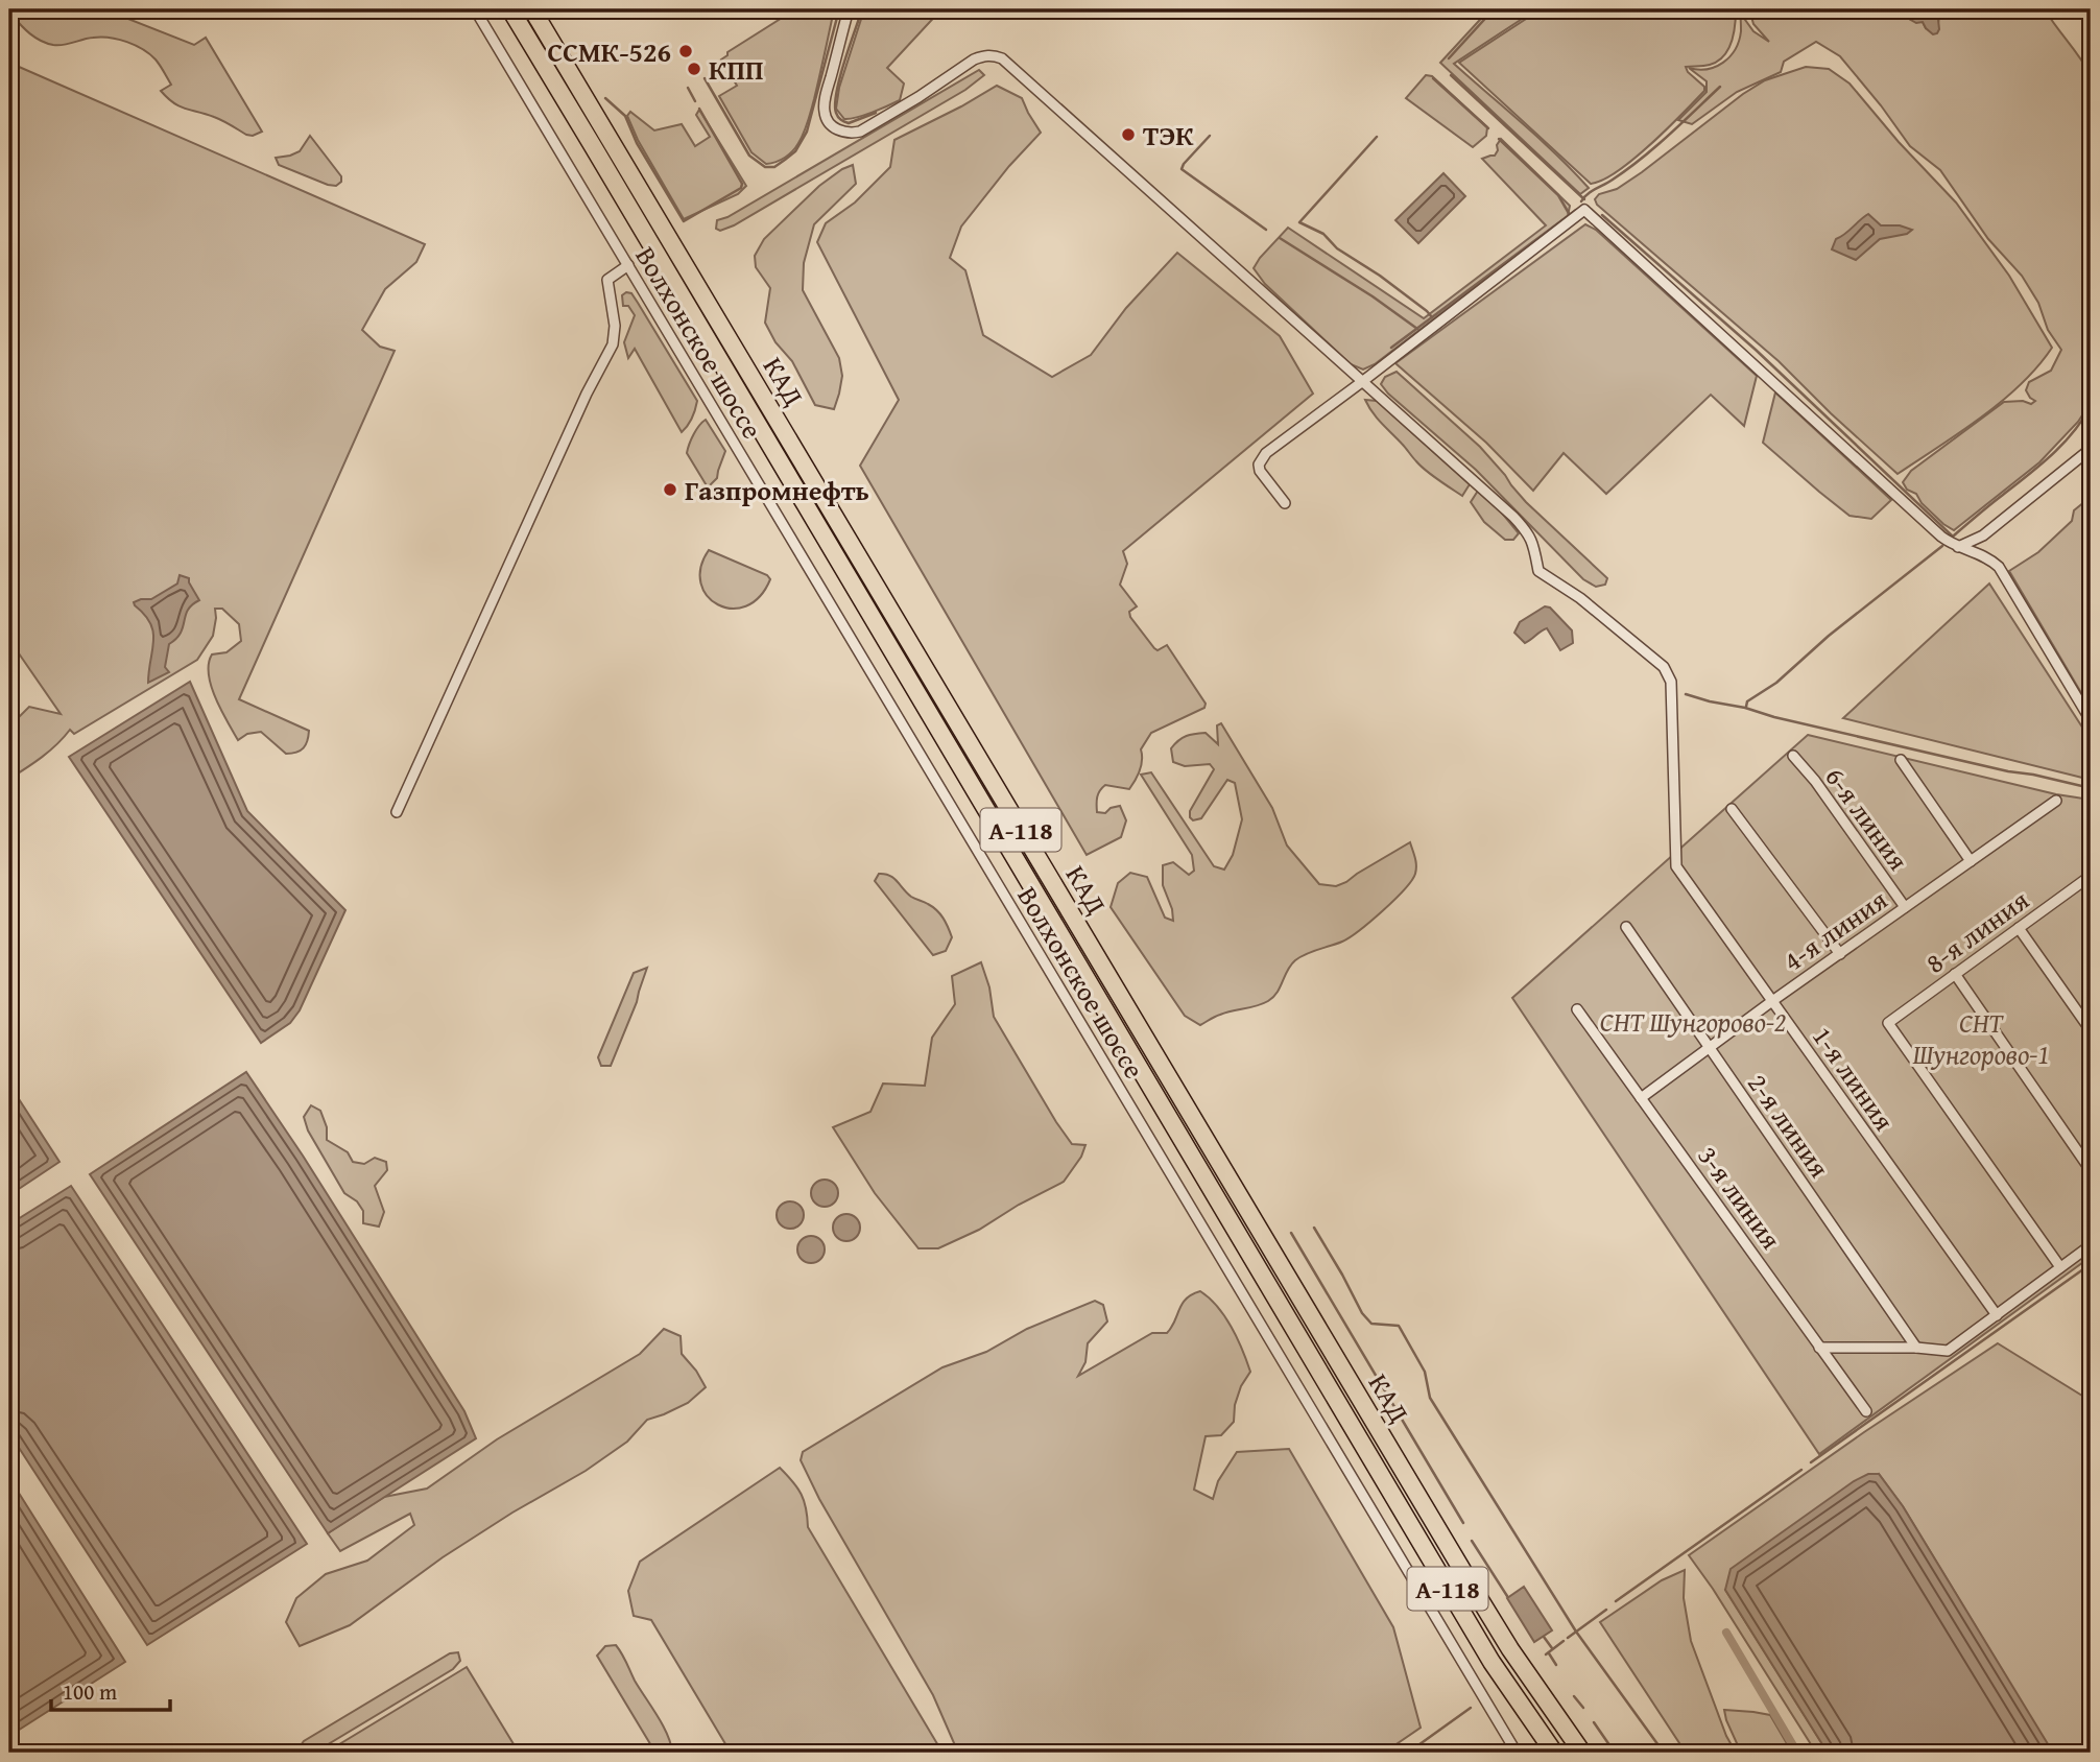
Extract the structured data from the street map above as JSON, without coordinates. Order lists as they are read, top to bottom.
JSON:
{
  "streets": {
    "highway": ["КАД", "А-118"],
    "street": [
      "Волхонское шоссе",
      "6-я линия",
      "4-я линия",
      "8-я линия",
      "1-я линия",
      "2-я линия",
      "3-я линия"
    ]
  },
  "crossings": [
    ["6-я линия", "4-я линия"],
    ["4-я линия", "1-я линия"],
    ["4-я линия", "2-я линия"],
    ["4-я линия", "3-я линия"]
  ],
  "parks": ["СНТ Шунгорово-2", "СНТ Шунгорово-1"],
  "places": [
    "ССМК-526",
    "КПП",
    "ТЭК",
    "Газпромнефть"
  ],
  "scale_bar": "100 m"
}
